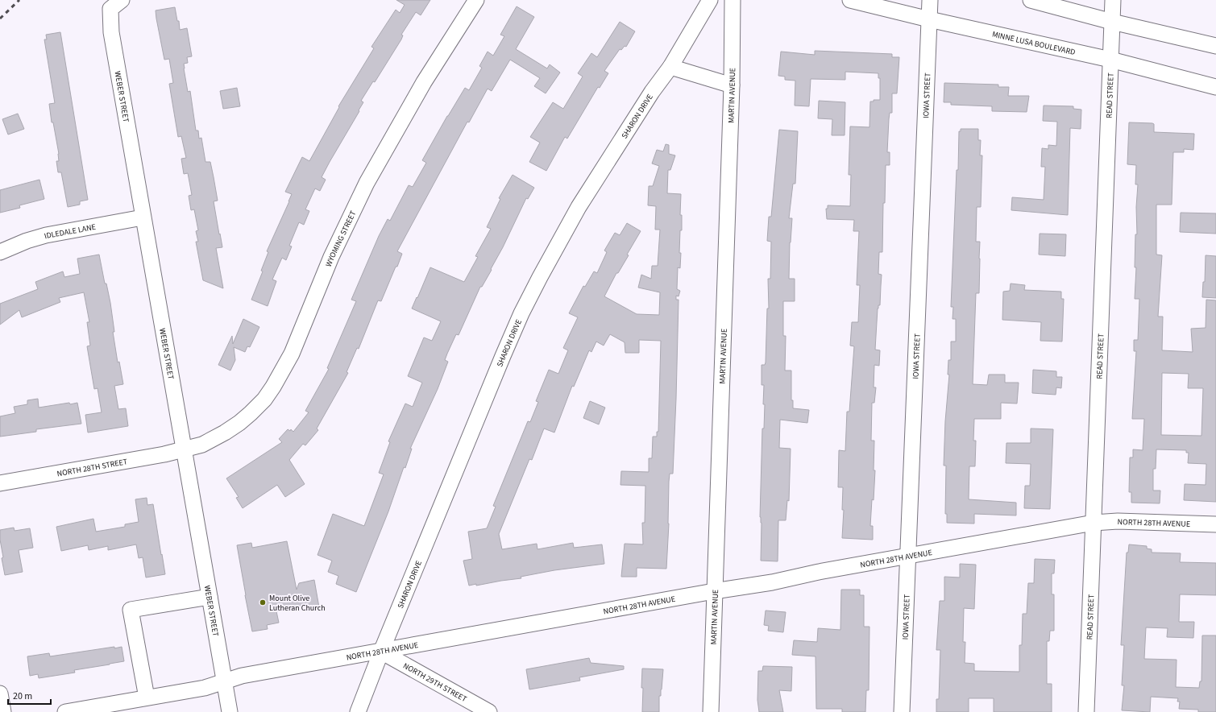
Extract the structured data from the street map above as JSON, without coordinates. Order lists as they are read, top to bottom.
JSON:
{
  "streets": {
    "street": [
      "MINNE LUSA BOULEVARD",
      "MARTIN AVENUE",
      "IOWA STREET",
      "READ STREET",
      "WEBER STREET",
      "SHARON DRIVE",
      "IDLEDALE LANE",
      "WYOMING STREET",
      "NORTH 28TH STREET",
      "NORTH 28TH AVENUE",
      "NORTH 29TH STREET"
    ]
  },
  "crossings": [
    ["MINNE LUSA BOULEVARD", "IOWA STREET"],
    ["MINNE LUSA BOULEVARD", "READ STREET"],
    ["MARTIN AVENUE", "NORTH 28TH AVENUE"],
    ["IOWA STREET", "NORTH 28TH AVENUE"],
    ["READ STREET", "NORTH 28TH AVENUE"],
    ["WEBER STREET", "IDLEDALE LANE"],
    ["WEBER STREET", "WYOMING STREET"],
    ["WEBER STREET", "NORTH 28TH STREET"],
    ["WEBER STREET", "NORTH 28TH AVENUE"],
    ["SHARON DRIVE", "NORTH 28TH AVENUE"],
    ["SHARON DRIVE", "NORTH 29TH STREET"],
    ["WYOMING STREET", "NORTH 28TH STREET"],
    ["NORTH 28TH AVENUE", "NORTH 29TH STREET"]
  ],
  "places": ["Mount Olive Lutheran Church"],
  "scale_bar": "20 m"
}
